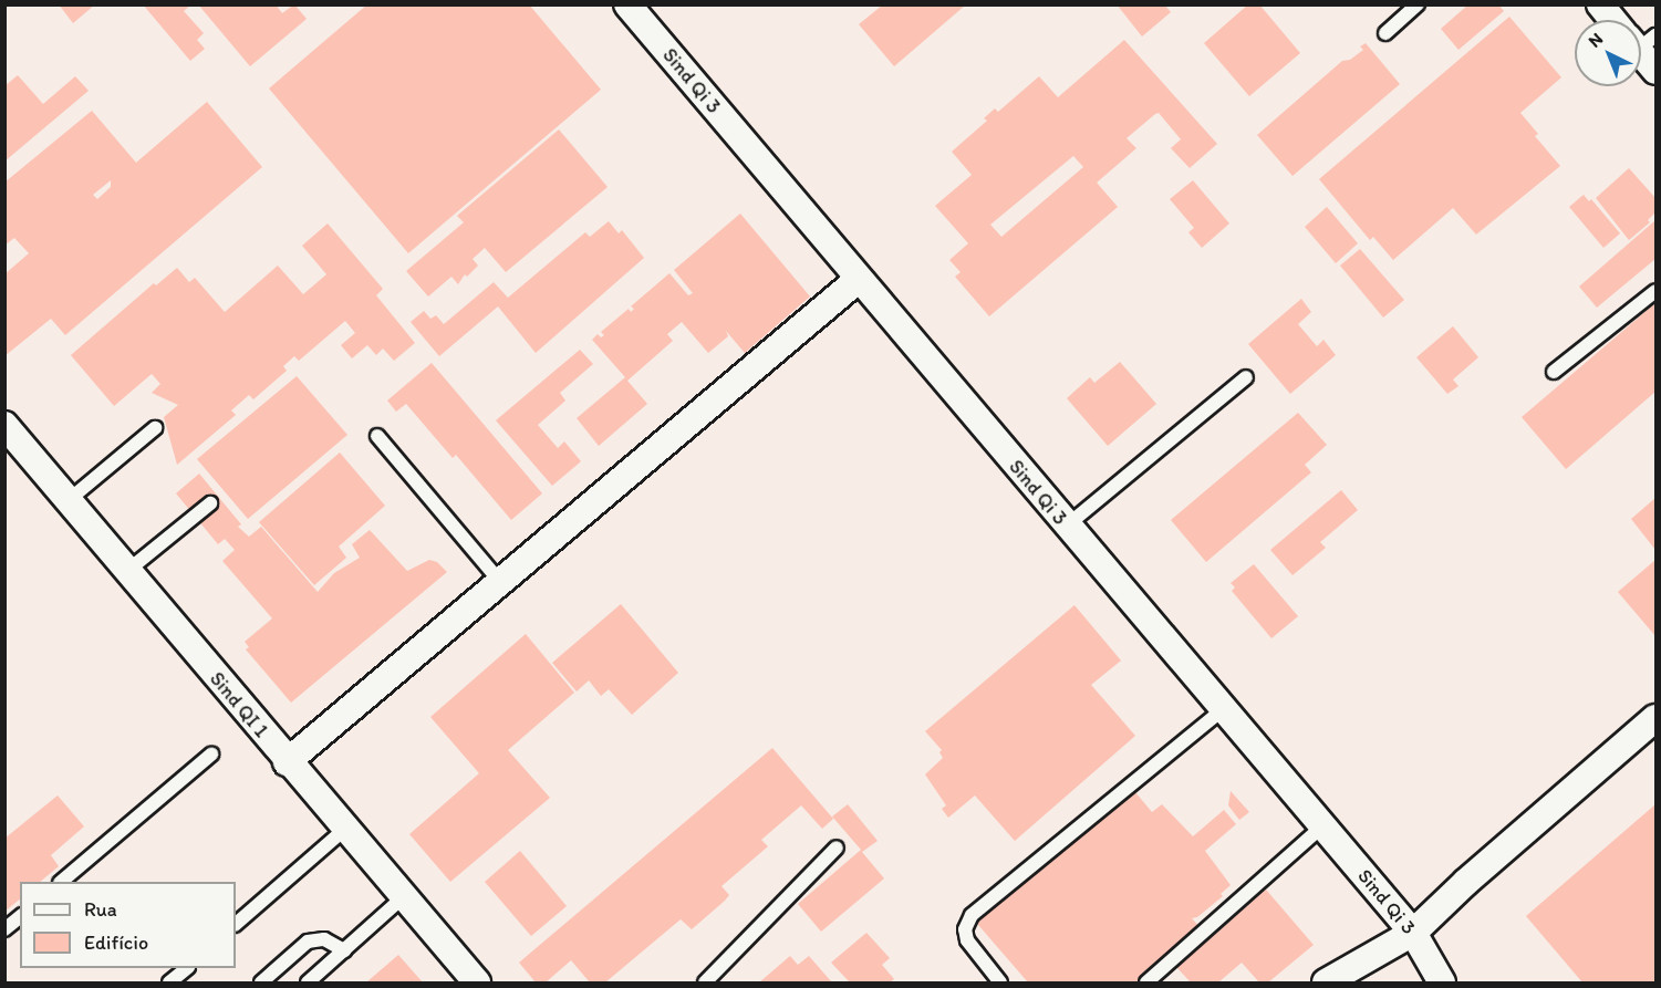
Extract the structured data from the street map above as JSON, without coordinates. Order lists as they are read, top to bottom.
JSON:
{
  "streets": {
    "street": ["Sind Qi 3", "Sind QI 1"]
  },
  "legend": ["Rua", "Edifício"],
  "north": "top left"
}
